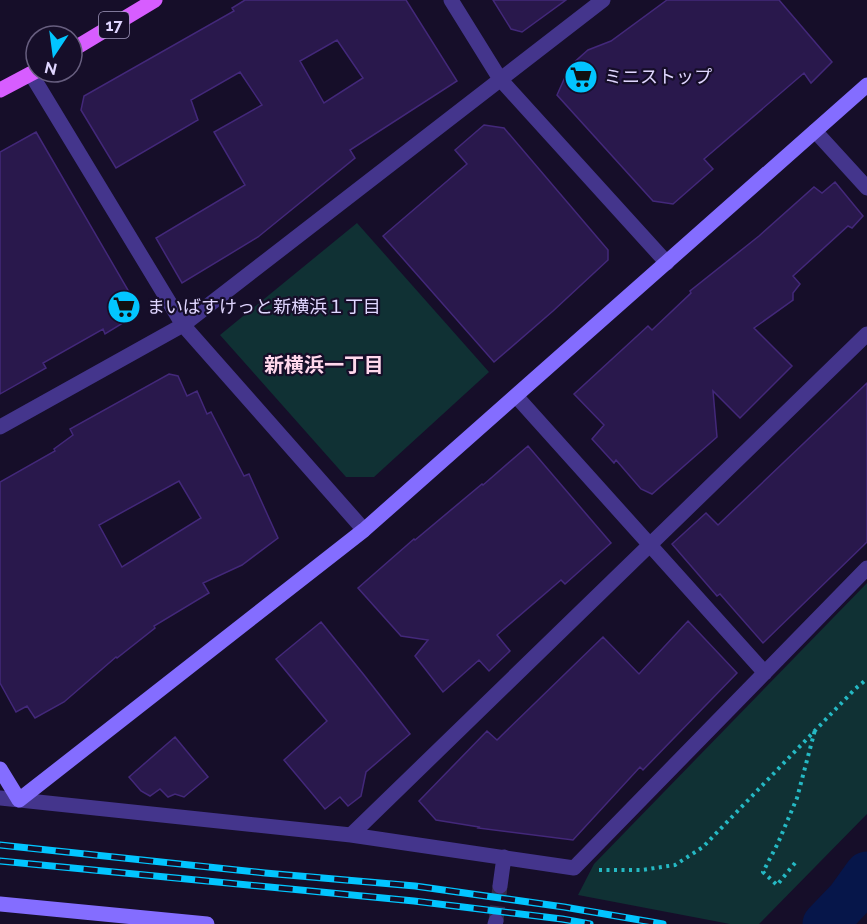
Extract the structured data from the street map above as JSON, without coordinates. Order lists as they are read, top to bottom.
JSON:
{
  "streets": {
    "main road": ["17"]
  },
  "districts": ["新横浜一丁目"],
  "places": {
    "supermarket": ["ミニストップ", "まいばすけっと新横浜１丁目"]
  },
  "north": "bottom"
}
